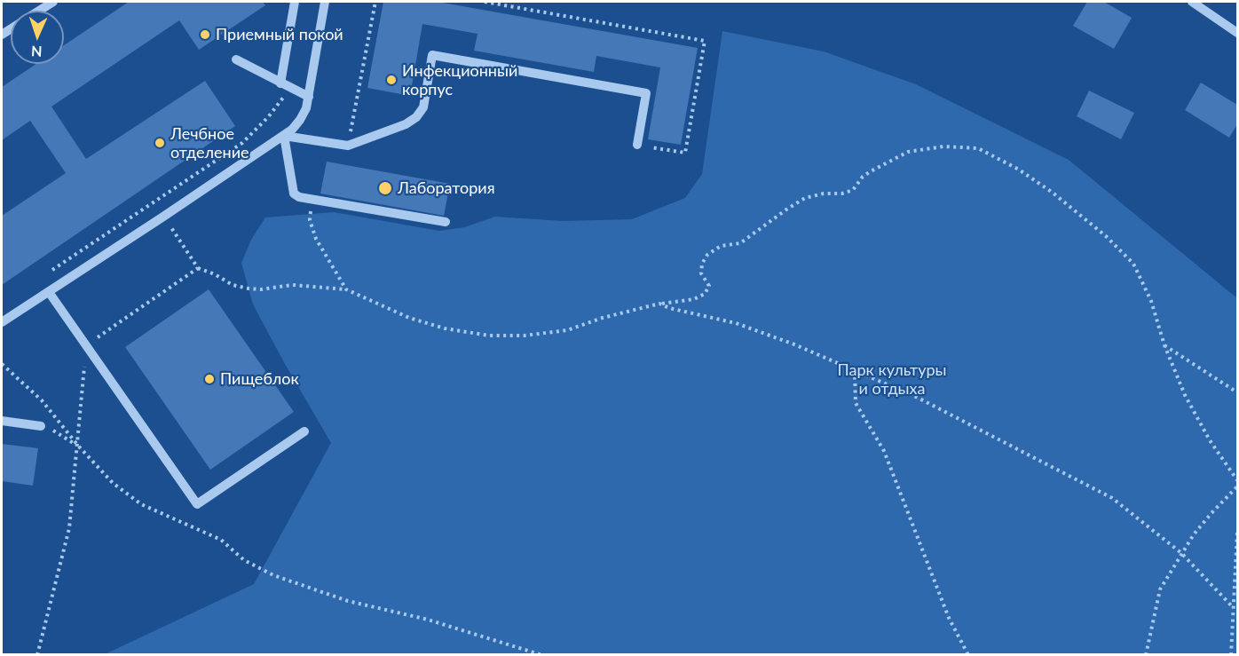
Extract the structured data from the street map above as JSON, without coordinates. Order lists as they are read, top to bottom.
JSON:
{
  "parks": ["Парк культуры и отдыха"],
  "places": [
    "Приемный покой",
    "Инфекционный корпус",
    "Лечбное отделение",
    "Лаборатория",
    "Пищеблок"
  ],
  "north": "bottom"
}
